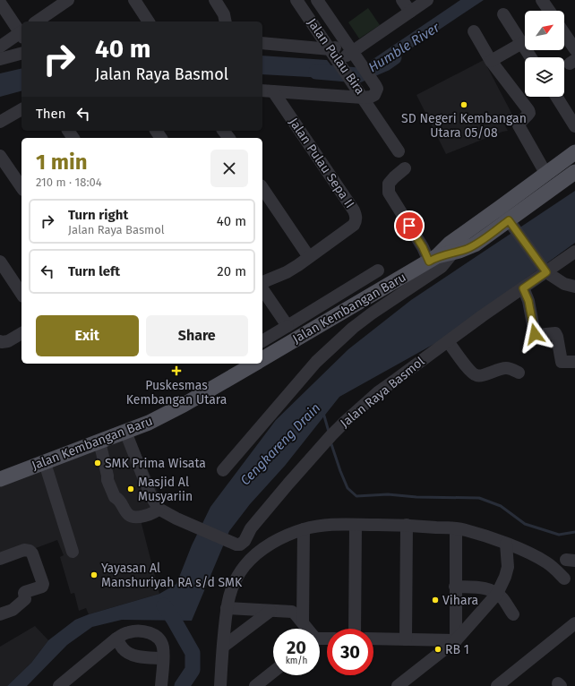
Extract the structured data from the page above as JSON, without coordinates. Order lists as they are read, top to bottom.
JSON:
{
  "streets": {
    "main road": ["Jalan Kembangan Baru"],
    "street": ["Jalan Pulau Bira", "Jalan Pulau Sepa II", "Jalan Raya Basmol"]
  },
  "water": ["Humble River", "Cengkareng Drain"],
  "places": {
    "other": [
      "SD Negeri Kembangan Utara 05/08",
      "SMK Prima Wisata",
      "Masjid Al Musyariin",
      "Yayasan Al Manshuriyah RA s/d SMK",
      "Vihara",
      "RB 1"
    ],
    "health": ["Puskesmas Kembangan Utara"]
  },
  "north": "top right",
  "page": {
    "turn": ["40 m", "Jalan Raya Basmol"],
    "then": "Then",
    "heading": ["1 min", "210 m · 18:04"],
    "list": [
      {
        "name": "Turn right",
        "note": "Jalan Raya Basmol",
        "value": "40 m"
      },
      {
        "name": "Turn left",
        "value": "20 m"
      }
    ],
    "buttons": ["Exit", "Share"],
    "speed": "20 km/h",
    "limit": "30"
  }
}
